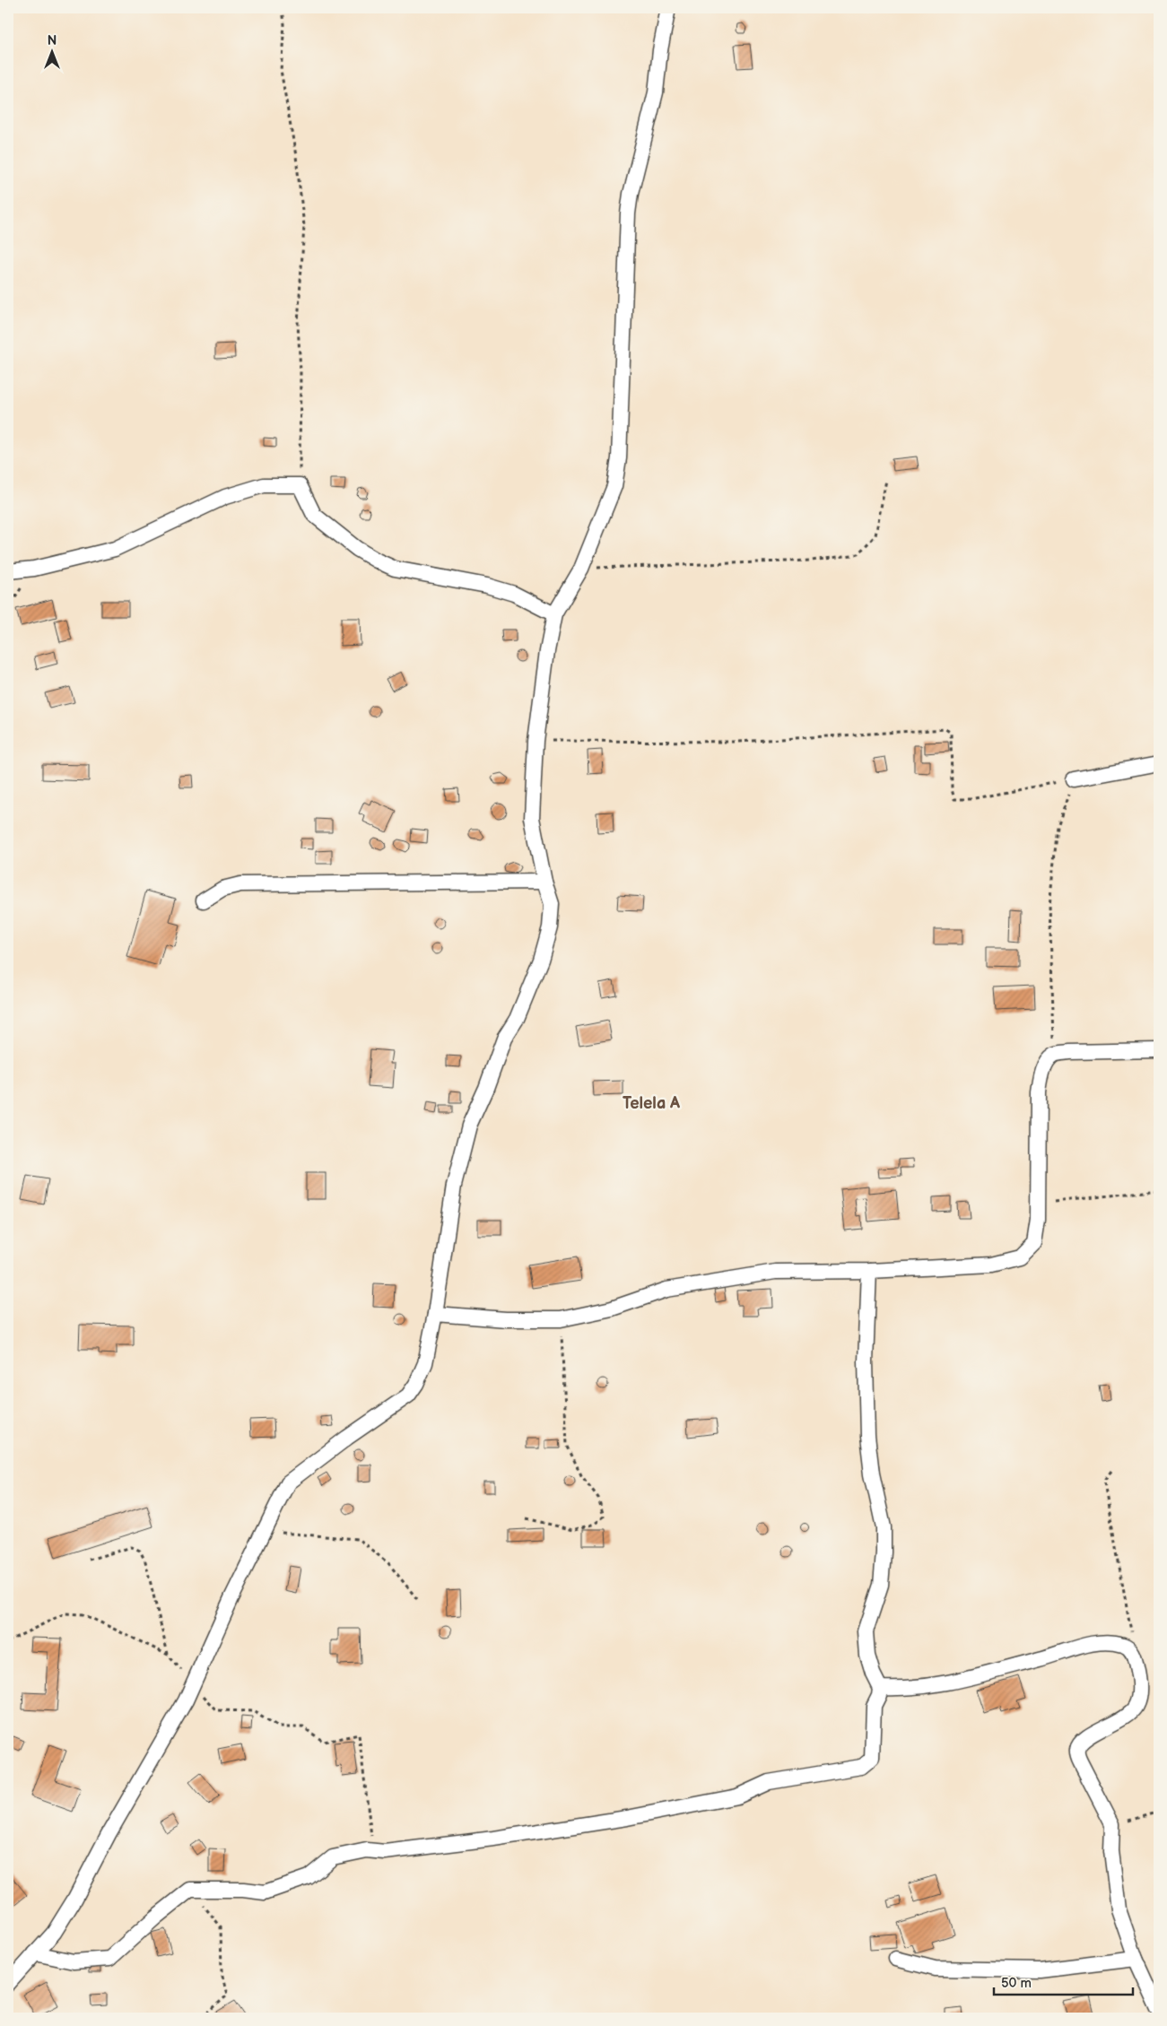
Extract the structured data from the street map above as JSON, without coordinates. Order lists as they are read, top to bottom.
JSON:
{
  "districts": ["Telela A"],
  "scale_bar": "50 m",
  "north": "top"
}
